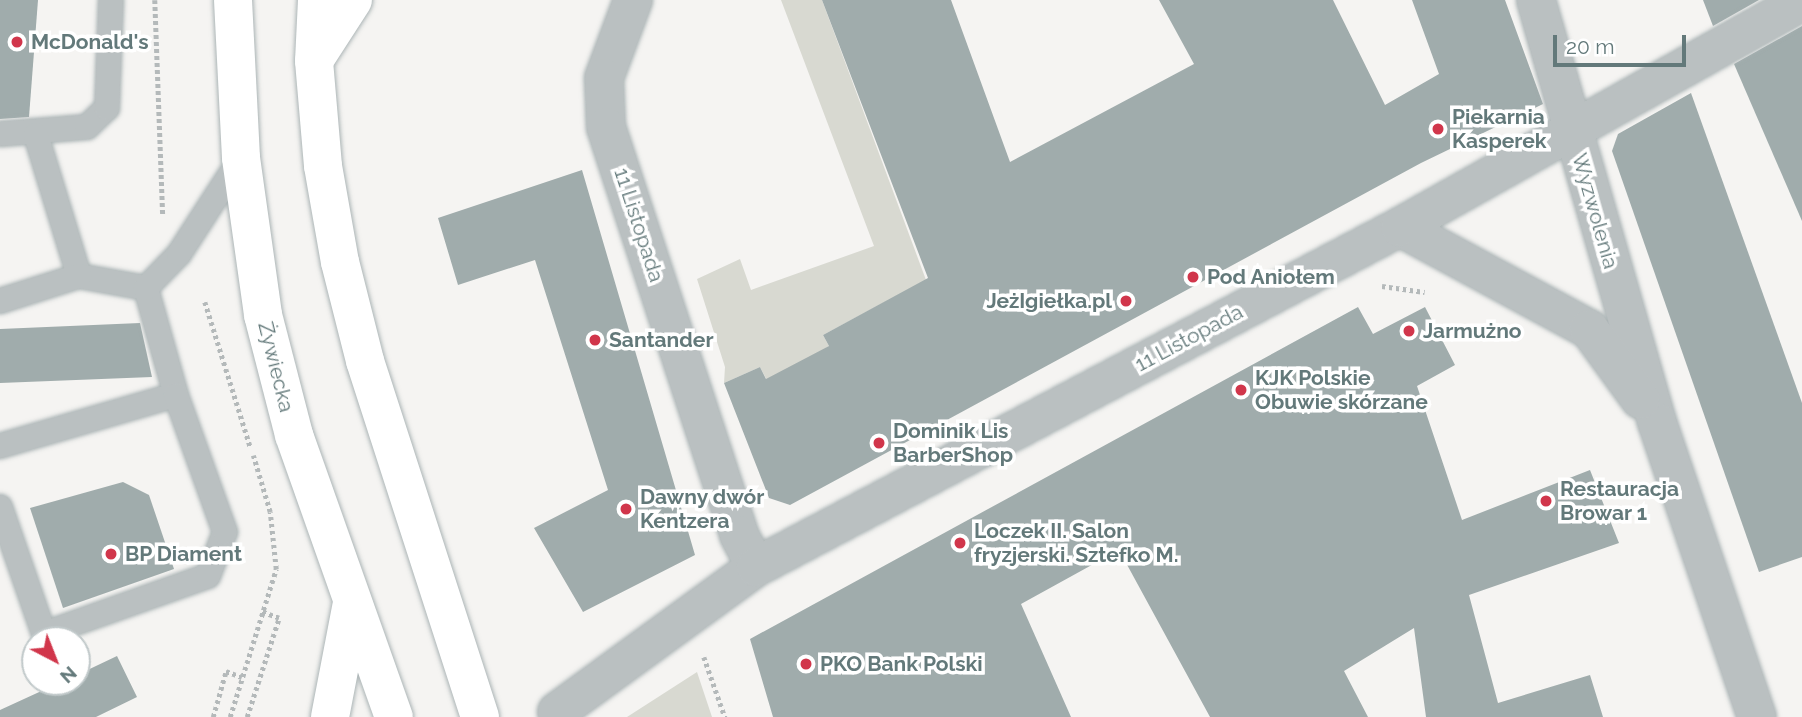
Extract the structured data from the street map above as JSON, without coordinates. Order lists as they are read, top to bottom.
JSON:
{
  "streets": {
    "main road": ["Żywiecka"],
    "street": ["Wyzwolenia", "11 Listopada"]
  },
  "crossings": [
    ["Wyzwolenia", "11 Listopada"]
  ],
  "places": [
    "McDonald's",
    "Piekarnia Kasperek",
    "Pod Aniołem",
    "JeżIgiełka.pl",
    "Jarmużno",
    "Santander",
    "KJK Polskie Obuwie skórzane",
    "Dominik Lis BarberShop",
    "Restauracja Browar 1",
    "Dawny dwór Kentzera",
    "Loczek II. Salon fryzjerski. Sztefko M.",
    "BP Diament",
    "PKO Bank Polski"
  ],
  "scale_bar": "20 m",
  "north": "bottom right"
}
